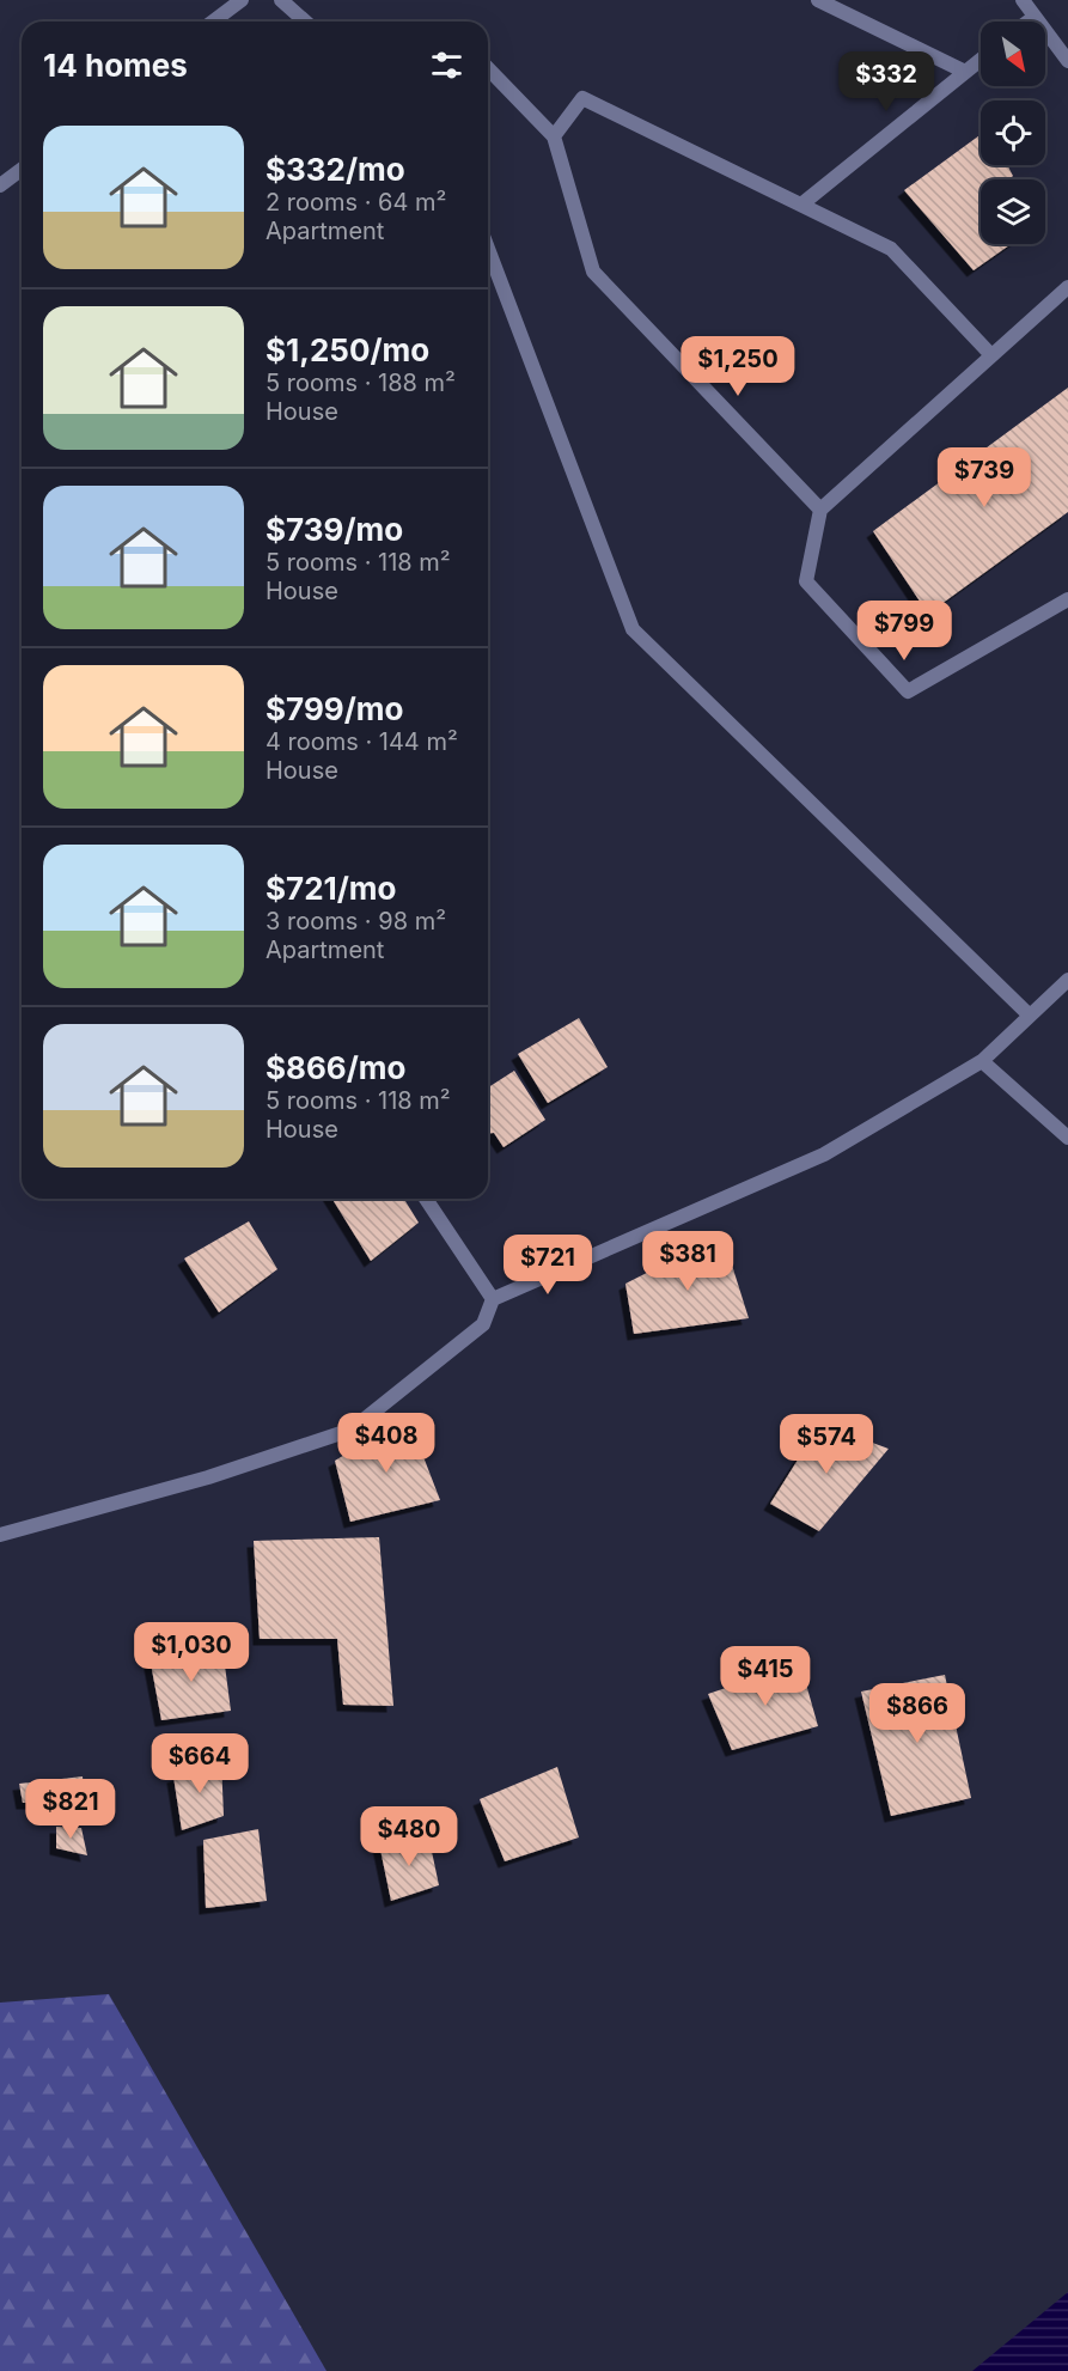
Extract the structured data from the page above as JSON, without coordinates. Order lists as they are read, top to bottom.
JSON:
{
  "north": "bottom right",
  "page": {
    "heading": "14 homes",
    "price": [
      "$332",
      "$1,250",
      "$739",
      "$799",
      "$381",
      "$721",
      "$408",
      "$574",
      "$1,030",
      "$415",
      "$866",
      "$664",
      "$821",
      "$480"
    ],
    "list": [
      {
        "name": "$332/mo",
        "note": "2 rooms · 64 m² · Apartment"
      },
      {
        "name": "$1,250/mo",
        "note": "5 rooms · 188 m² · House"
      },
      {
        "name": "$739/mo",
        "note": "5 rooms · 118 m² · House"
      },
      {
        "name": "$799/mo",
        "note": "4 rooms · 144 m² · House"
      },
      {
        "name": "$721/mo",
        "note": "3 rooms · 98 m² · Apartment"
      },
      {
        "name": "$866/mo",
        "note": "5 rooms · 118 m² · House"
      }
    ]
  }
}
